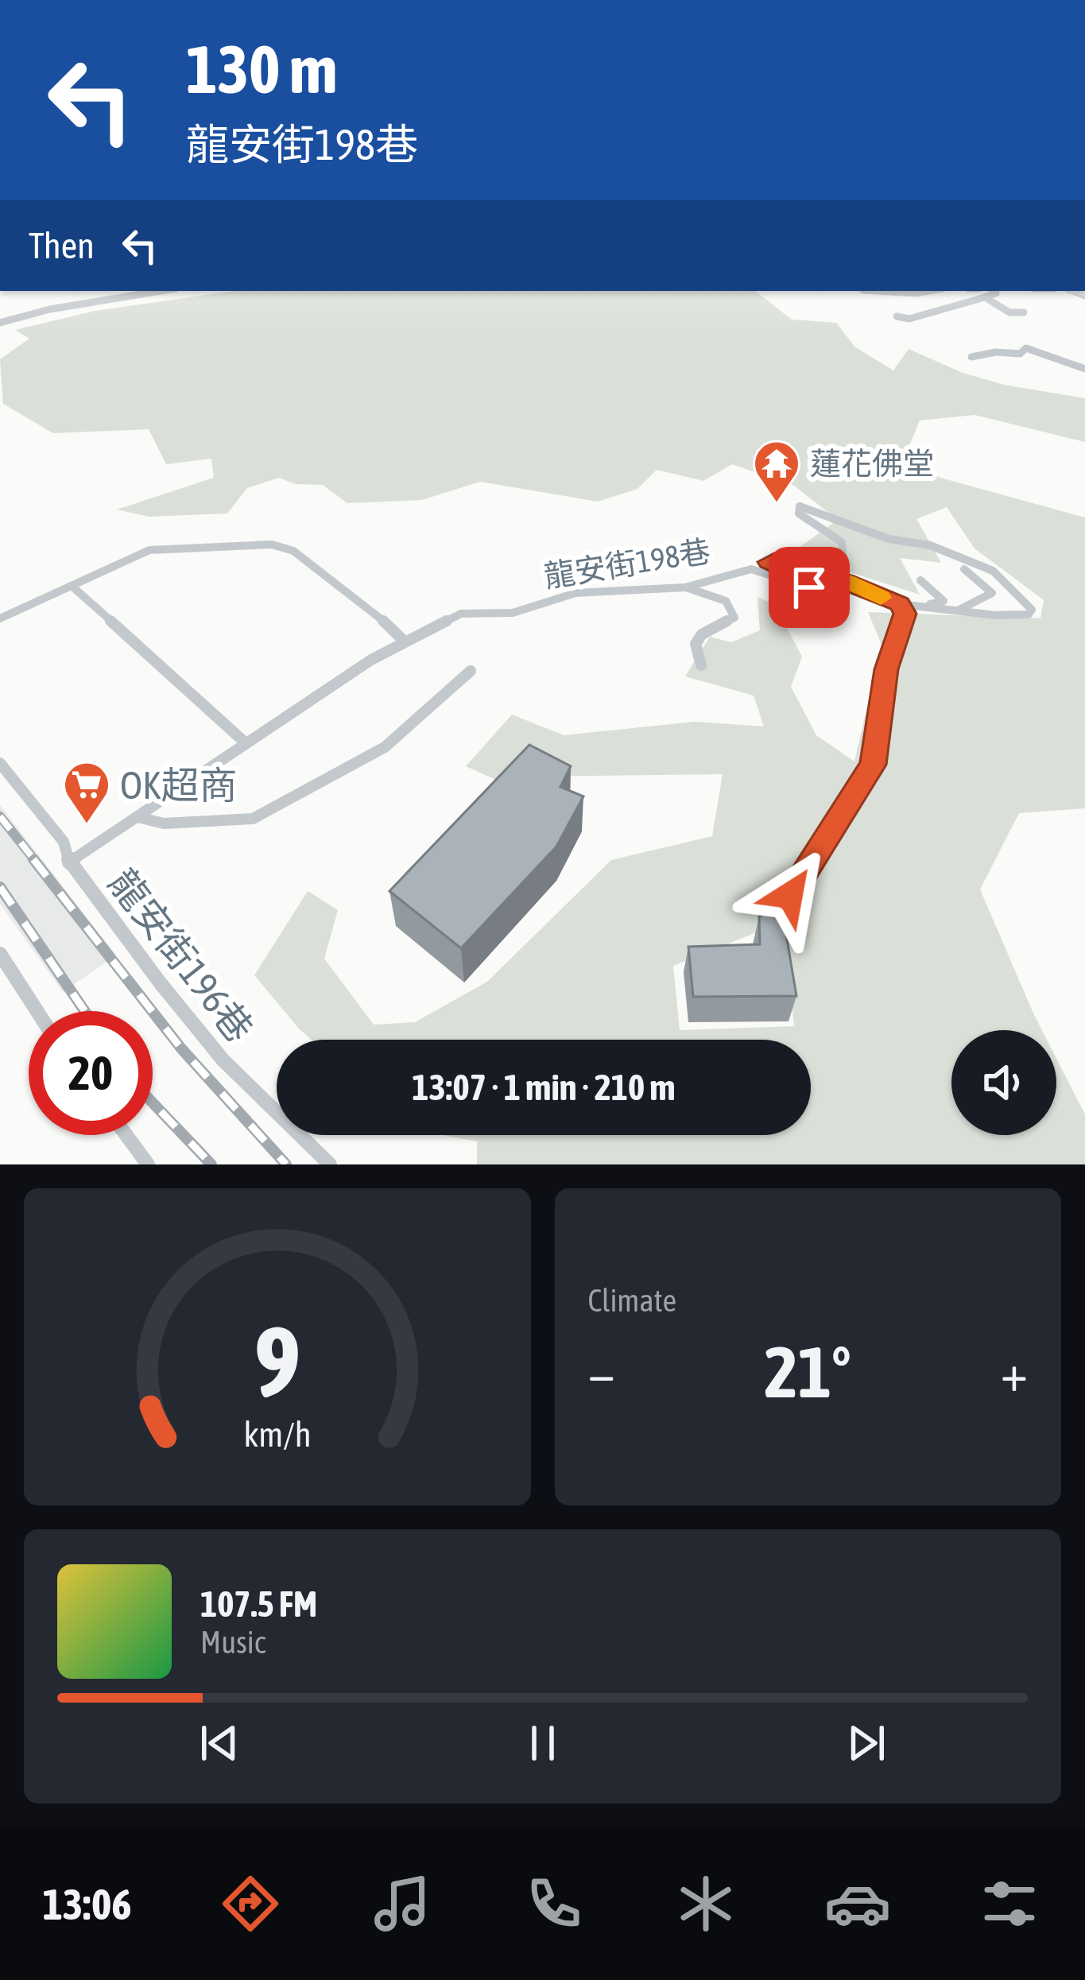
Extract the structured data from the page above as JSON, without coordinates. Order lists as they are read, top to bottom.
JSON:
{
  "streets": {
    "lane": ["龍安街198巷", "龍安街196巷"]
  },
  "crossings": [
    ["龍安街198巷", "龍安街196巷"]
  ],
  "places": {
    "temple": ["蓮花佛堂"],
    "supermarket": ["OK超商"]
  },
  "page": {
    "turn": ["130 m", "龍安街198巷"],
    "then": "Then",
    "limit": "20",
    "trip": "13:07 · 1 min · 210 m",
    "tile": "Climate",
    "heat": ["−", "21°", "+"],
    "song": ["107.5 FM", "Music"],
    "tabs": "13:06",
    "gauge": ["9", "km/h"]
  }
}
